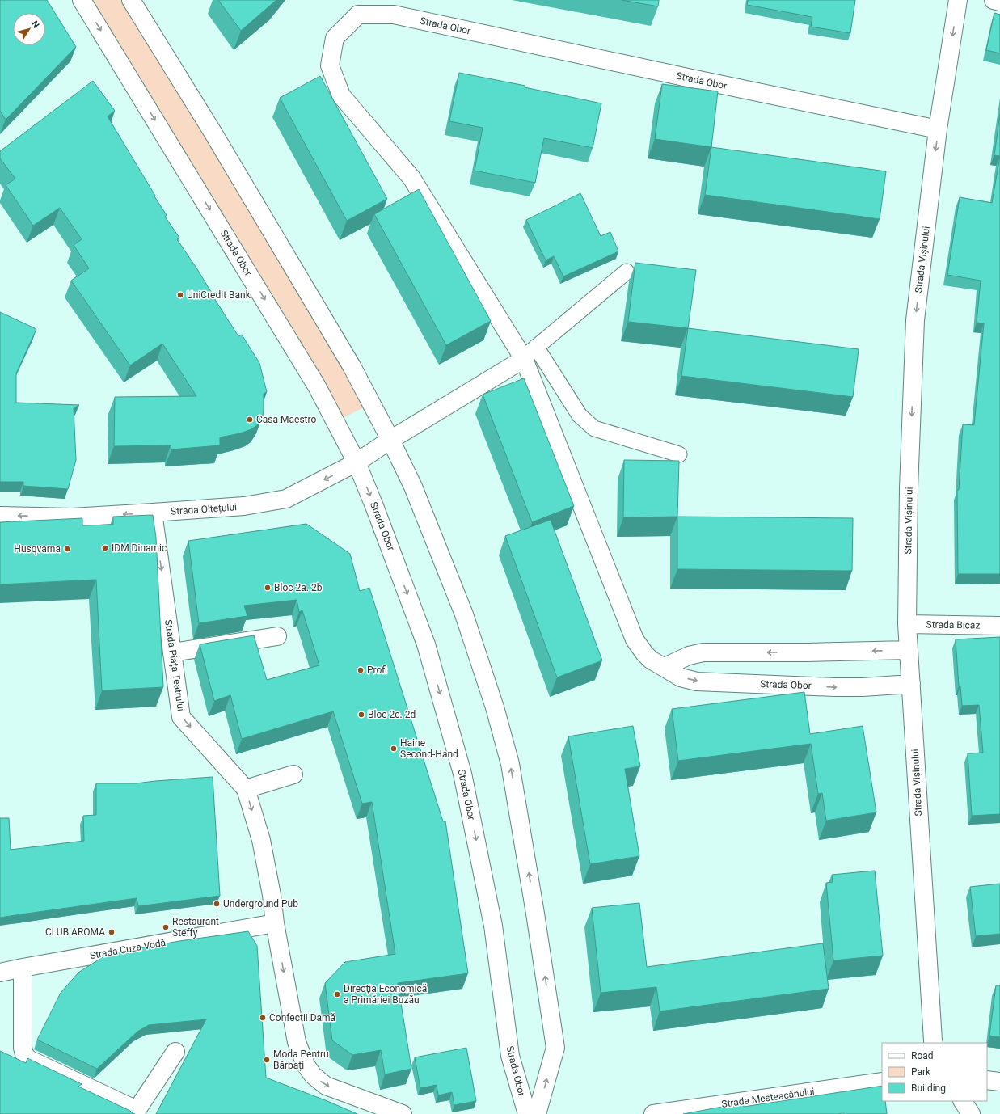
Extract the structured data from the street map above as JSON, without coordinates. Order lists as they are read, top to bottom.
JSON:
{
  "streets": {
    "street": [
      "Strada Obor",
      "Strada Vișinului",
      "Strada Oltețului",
      "Strada Bicaz",
      "Strada Piața Teatrului",
      "Strada Cuza Vodă",
      "Strada Mesteacănului"
    ]
  },
  "crossings": [
    ["Strada Obor", "Strada Vișinului"],
    ["Strada Obor", "Strada Oltețului"],
    ["Strada Vișinului", "Strada Bicaz"],
    ["Strada Oltețului", "Strada Piața Teatrului"],
    ["Strada Piața Teatrului", "Strada Cuza Vodă"]
  ],
  "one_way": ["Strada Vișinului", "Strada Oltețului", "Strada Piața Teatrului"],
  "places": [
    "UniCredit Bank",
    "Casa Maestro",
    "IDM Dinamic",
    "Husqvarna",
    "Bloc 2a. 2b",
    "Profi",
    "Bloc 2c. 2d",
    "Haine Second-Hand",
    "Underground Pub",
    "Restaurant Steffy",
    "CLUB AROMA",
    "Direcţia Economică a Primăriei Buzău",
    "Confecții Damă",
    "Moda Pentru Bărbați"
  ],
  "legend": ["Road", "Park", "Building"],
  "north": "top right"
}
